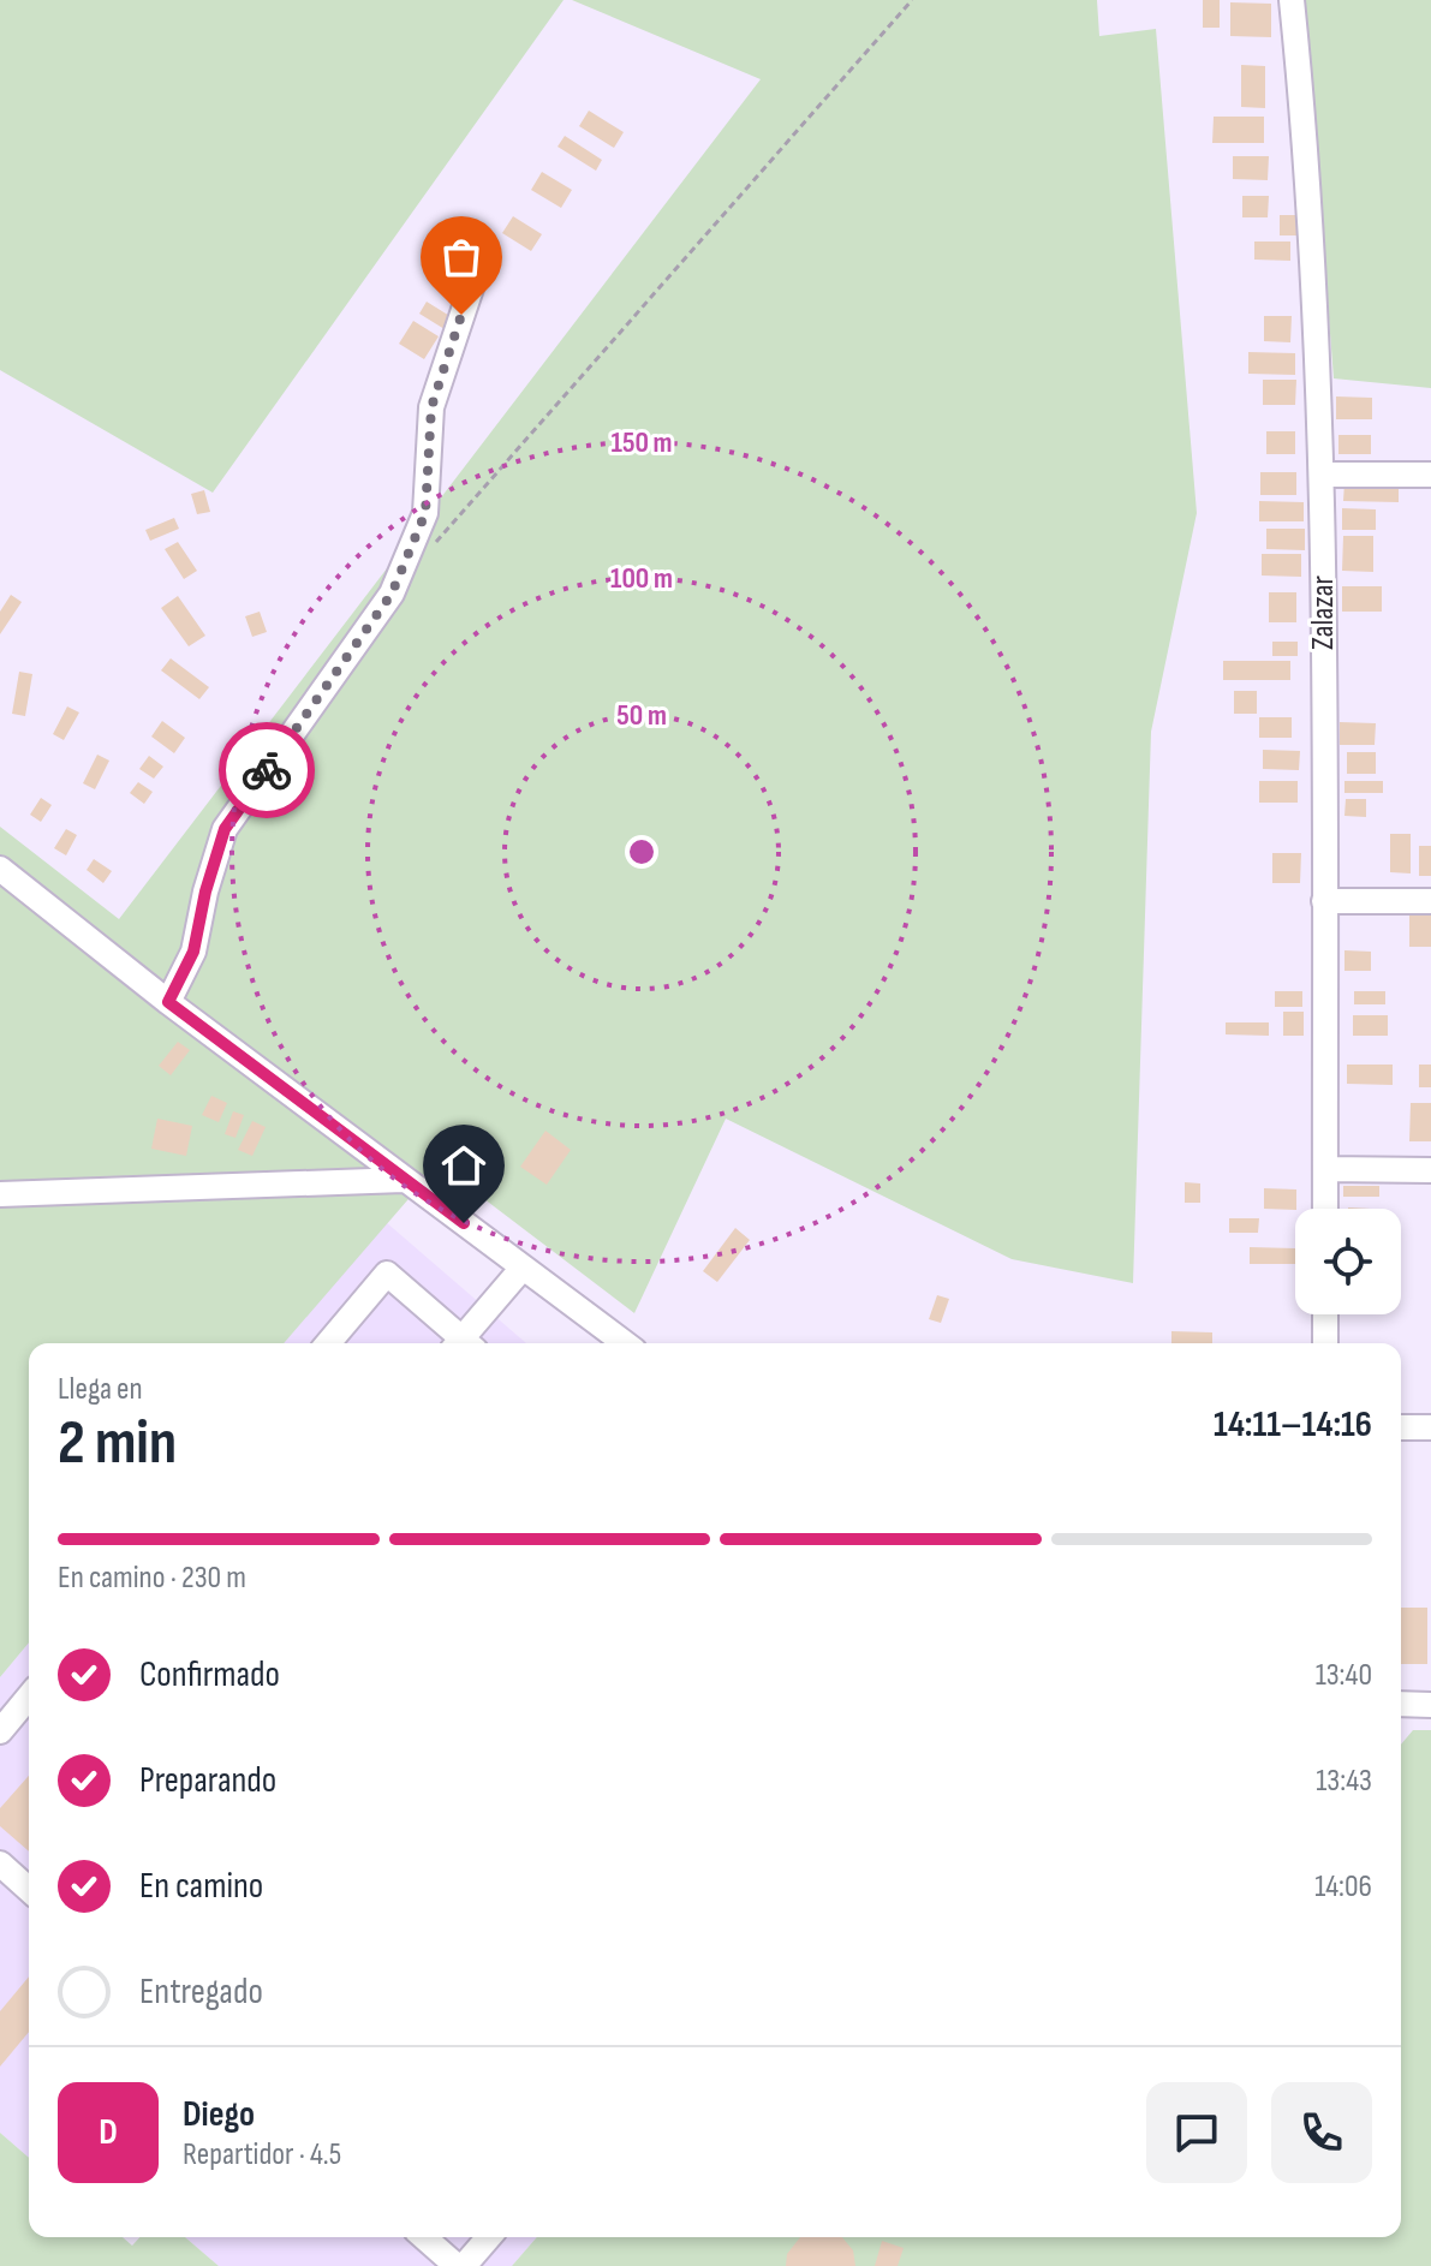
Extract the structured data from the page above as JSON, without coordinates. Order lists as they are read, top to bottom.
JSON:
{
  "streets": {
    "street": ["Zalazar"]
  },
  "page": {
    "heading": ["2 min", "Llega en", "14:11–14:16"],
    "panel": ["Diego", "Repartidor · 4.5"],
    "bar": "En camino · 230 m",
    "list": [
      ["Confirmado", "13:40"],
      ["Preparando", "13:43"],
      ["En camino", "14:06"],
      "Entregado"
    ],
    "round": "D"
  },
  "rings": ["150 m", "100 m", "50 m"]
}
